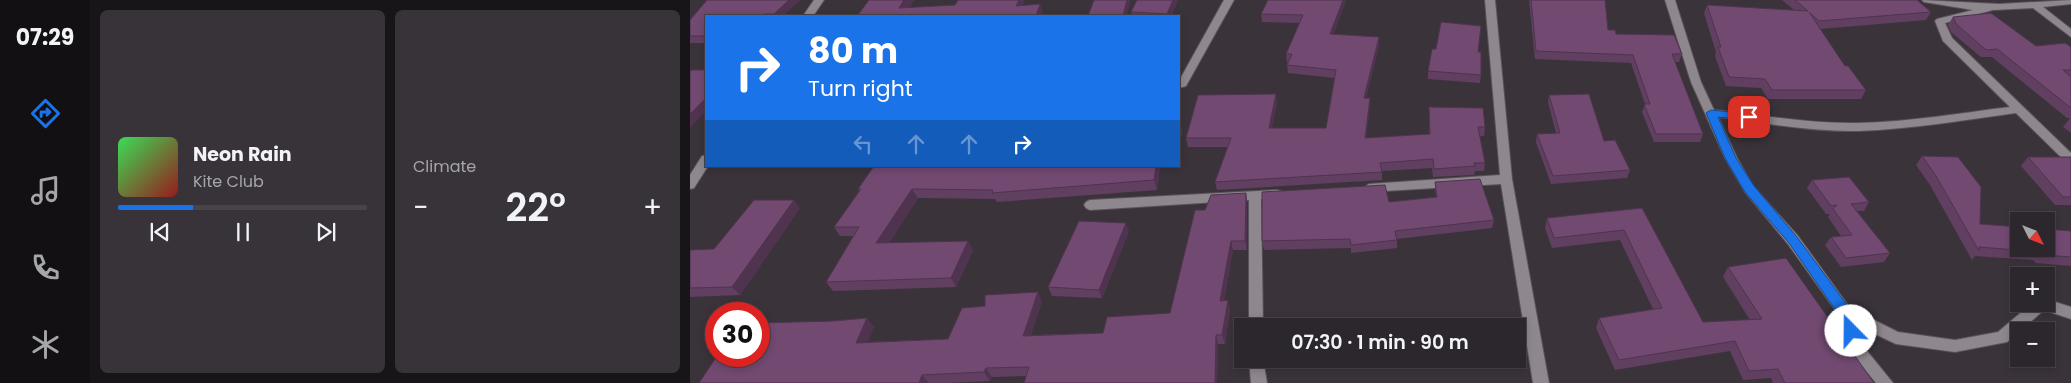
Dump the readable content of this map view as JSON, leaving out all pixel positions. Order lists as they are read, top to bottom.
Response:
{
  "north": "bottom right",
  "page": {
    "tabs": "07:29",
    "tile": "Climate",
    "turn": ["80 m", "Turn right"],
    "song": ["Neon Rain", "Kite Club"],
    "heat": ["−", "22°", "+"],
    "map_buttons": ["+", "−"],
    "limit": "30",
    "trip": "07:30 · 1 min · 90 m"
  }
}
